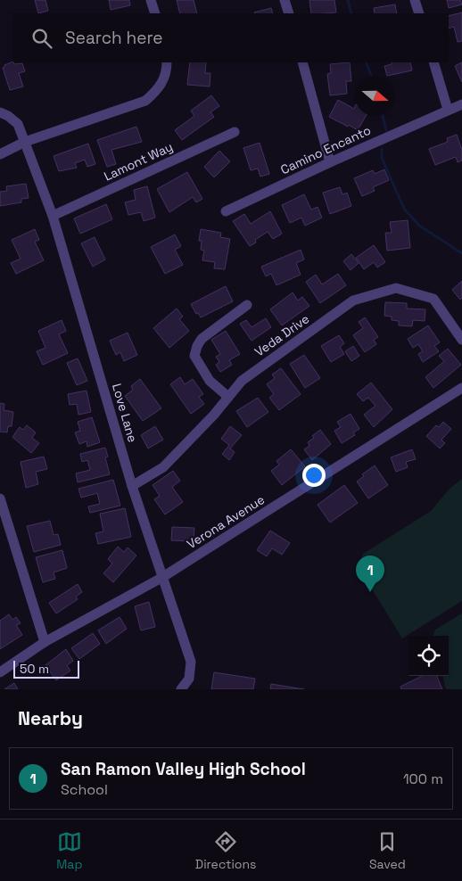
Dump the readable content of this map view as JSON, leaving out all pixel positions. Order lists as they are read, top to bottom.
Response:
{
  "streets": {
    "street": [
      "Camino Encanto",
      "Lamont Way",
      "Veda Drive",
      "Love Lane",
      "Verona Avenue"
    ]
  },
  "crossings": [
    ["Lamont Way", "Love Lane"],
    ["Veda Drive", "Love Lane"],
    ["Love Lane", "Verona Avenue"]
  ],
  "scale_bar": "50 m",
  "north": "right",
  "page": {
    "search": "Search here",
    "pins": "1",
    "scale": "50 m",
    "heading": "Nearby",
    "list": [
      {
        "mark": "1",
        "name": "San Ramon Valley High School",
        "note": "School",
        "value": "100 m"
      }
    ],
    "nav": ["Map", "Directions", "Saved"]
  }
}
